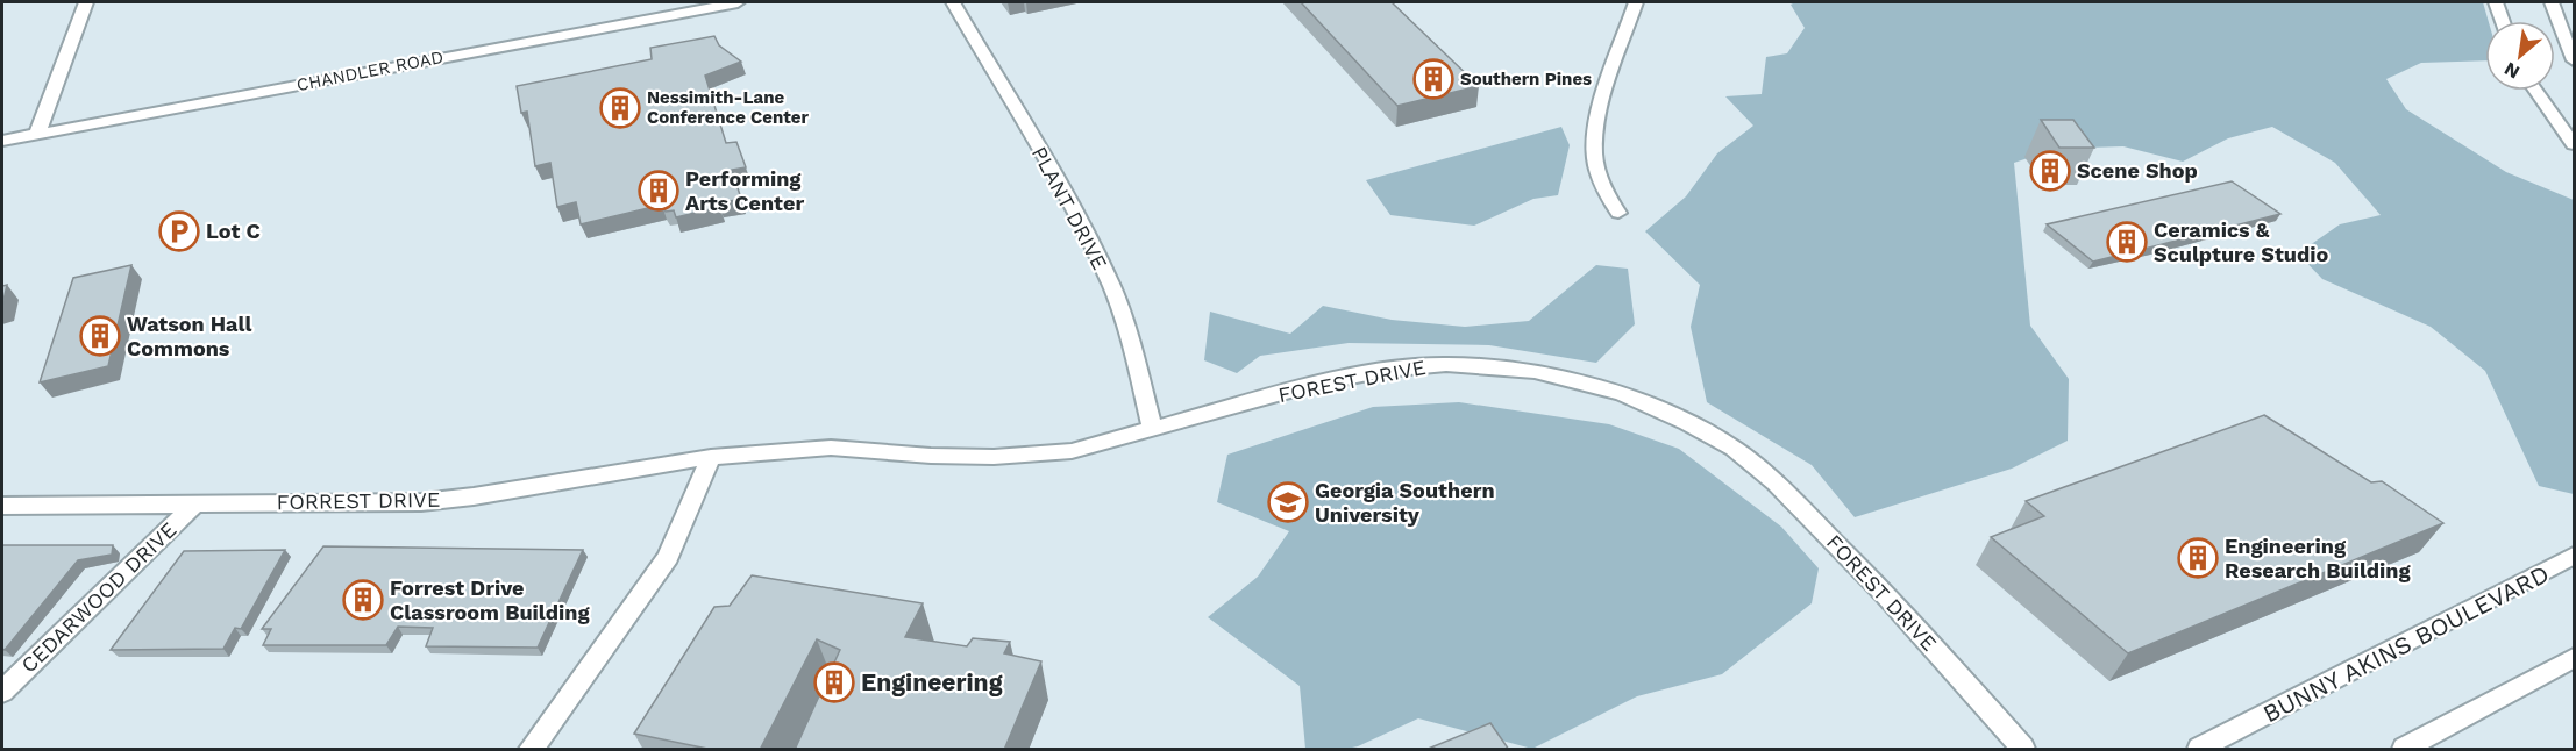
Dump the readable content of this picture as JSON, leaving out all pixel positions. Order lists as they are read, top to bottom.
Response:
{
  "streets": {
    "street": [
      "CHANDLER ROAD",
      "PLANT DRIVE",
      "FOREST DRIVE",
      "FORREST DRIVE",
      "CEDARWOOD DRIVE",
      "BUNNY AKINS BOULEVARD"
    ]
  },
  "crossings": [
    ["PLANT DRIVE", "FOREST DRIVE"],
    ["FOREST DRIVE", "FORREST DRIVE"],
    ["FORREST DRIVE", "CEDARWOOD DRIVE"]
  ],
  "places": {
    "building": [
      "Southern Pines",
      "Nessimith-Lane Conference Center",
      "Scene Shop",
      "Performing Arts Center",
      "Ceramics & Sculpture Studio",
      "Watson Hall Commons",
      "Engineering Research Building",
      "Forrest Drive Classroom Building",
      "Engineering"
    ],
    "parking": ["Lot C"],
    "school or university": ["Georgia Southern University"]
  },
  "north": "bottom left"
}
